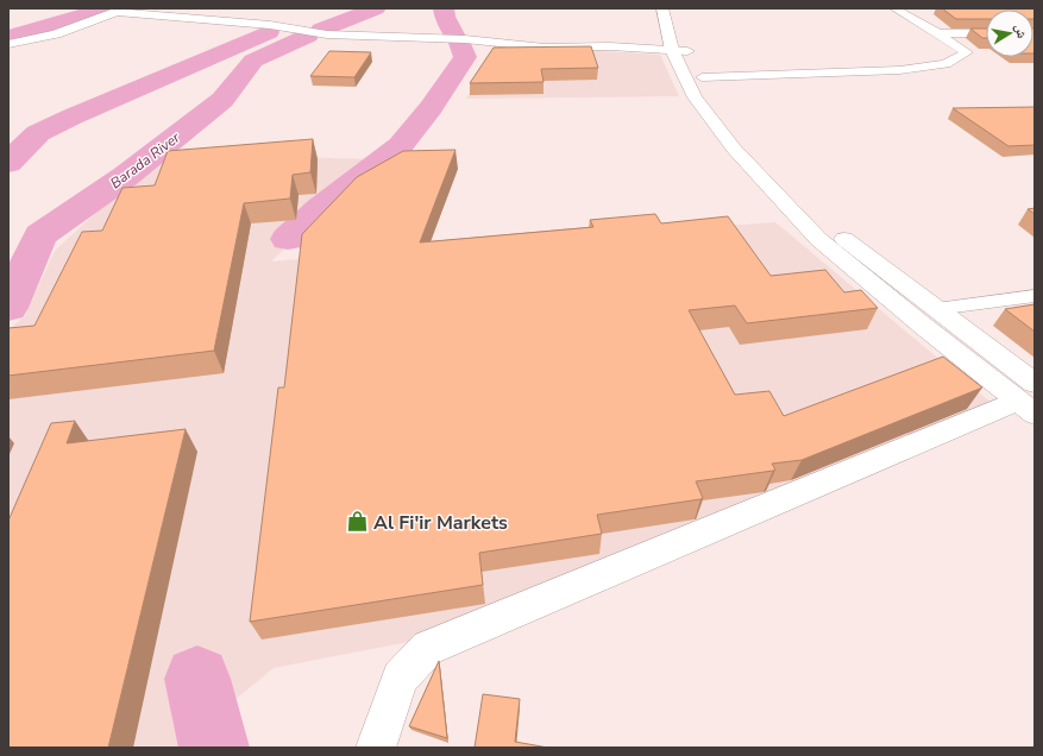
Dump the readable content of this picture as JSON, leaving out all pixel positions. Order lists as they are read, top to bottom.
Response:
{
  "water": ["Barada River"],
  "places": {
    "shop": ["Al Fi'ir Markets"]
  },
  "north": "right"
}
